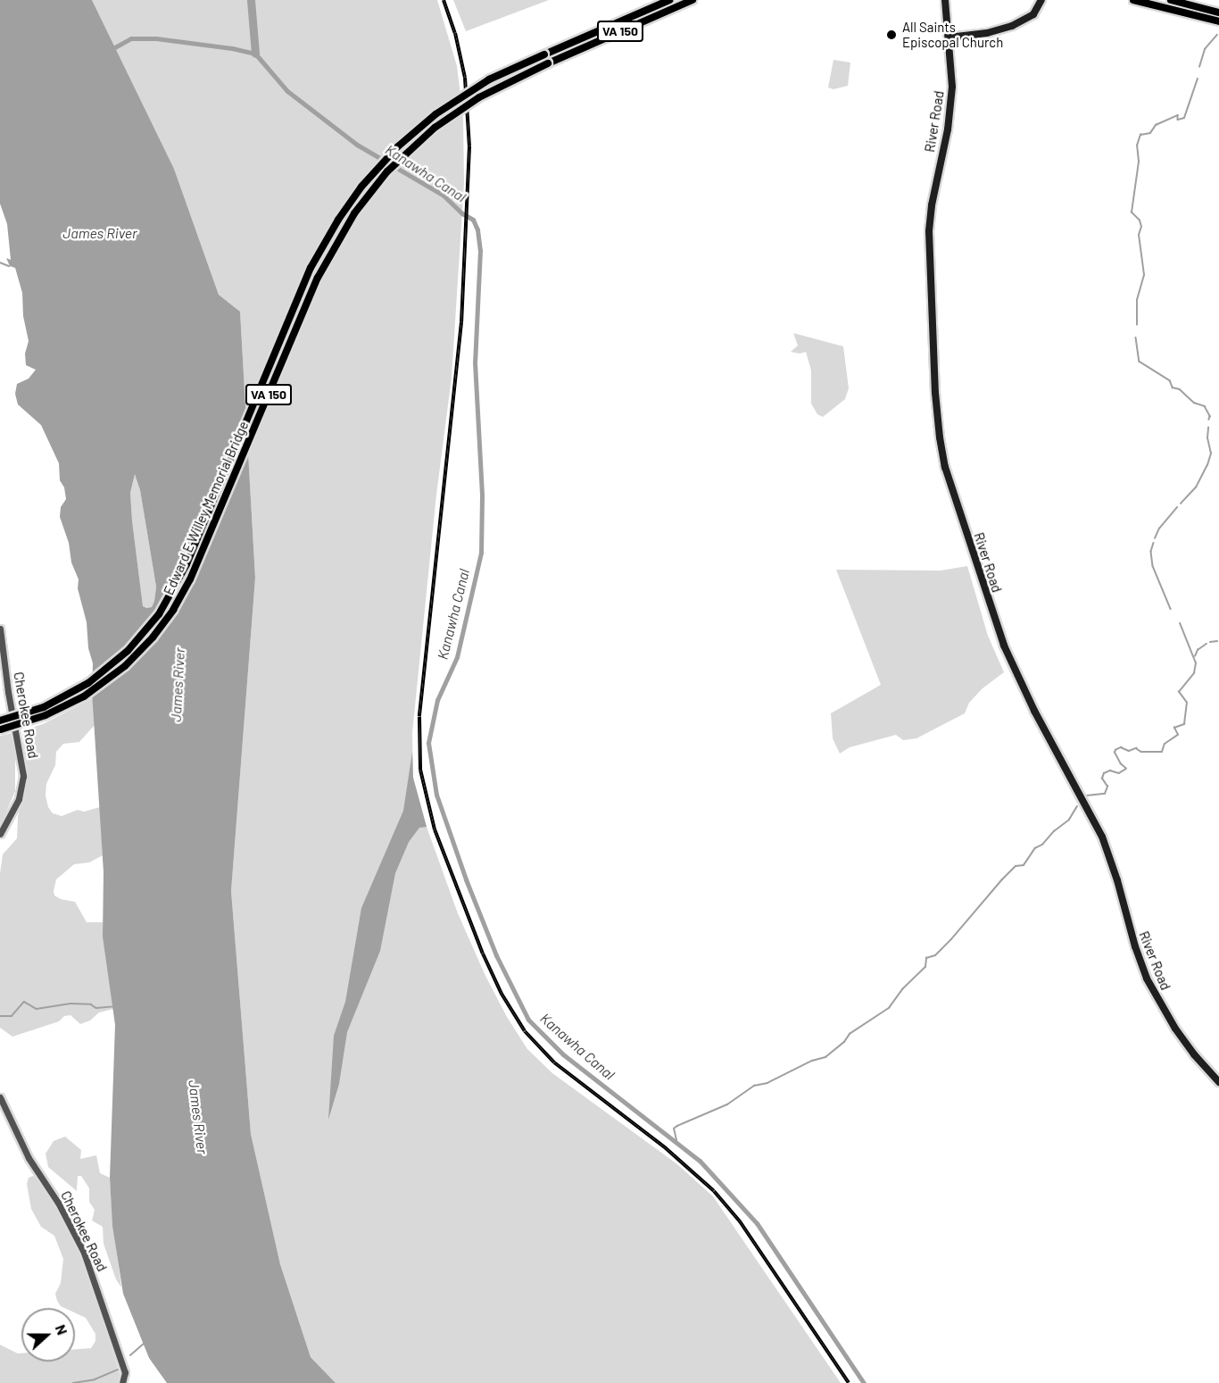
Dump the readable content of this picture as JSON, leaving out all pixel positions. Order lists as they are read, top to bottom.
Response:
{
  "streets": {
    "highway": ["VA 150", "Edward E Willey Memorial Bridge"],
    "main road": ["River Road"],
    "street": ["Cherokee Road"]
  },
  "water": ["Kanawha Canal", "James River"],
  "places": ["All Saints Episcopal Church"],
  "north": "right"
}
